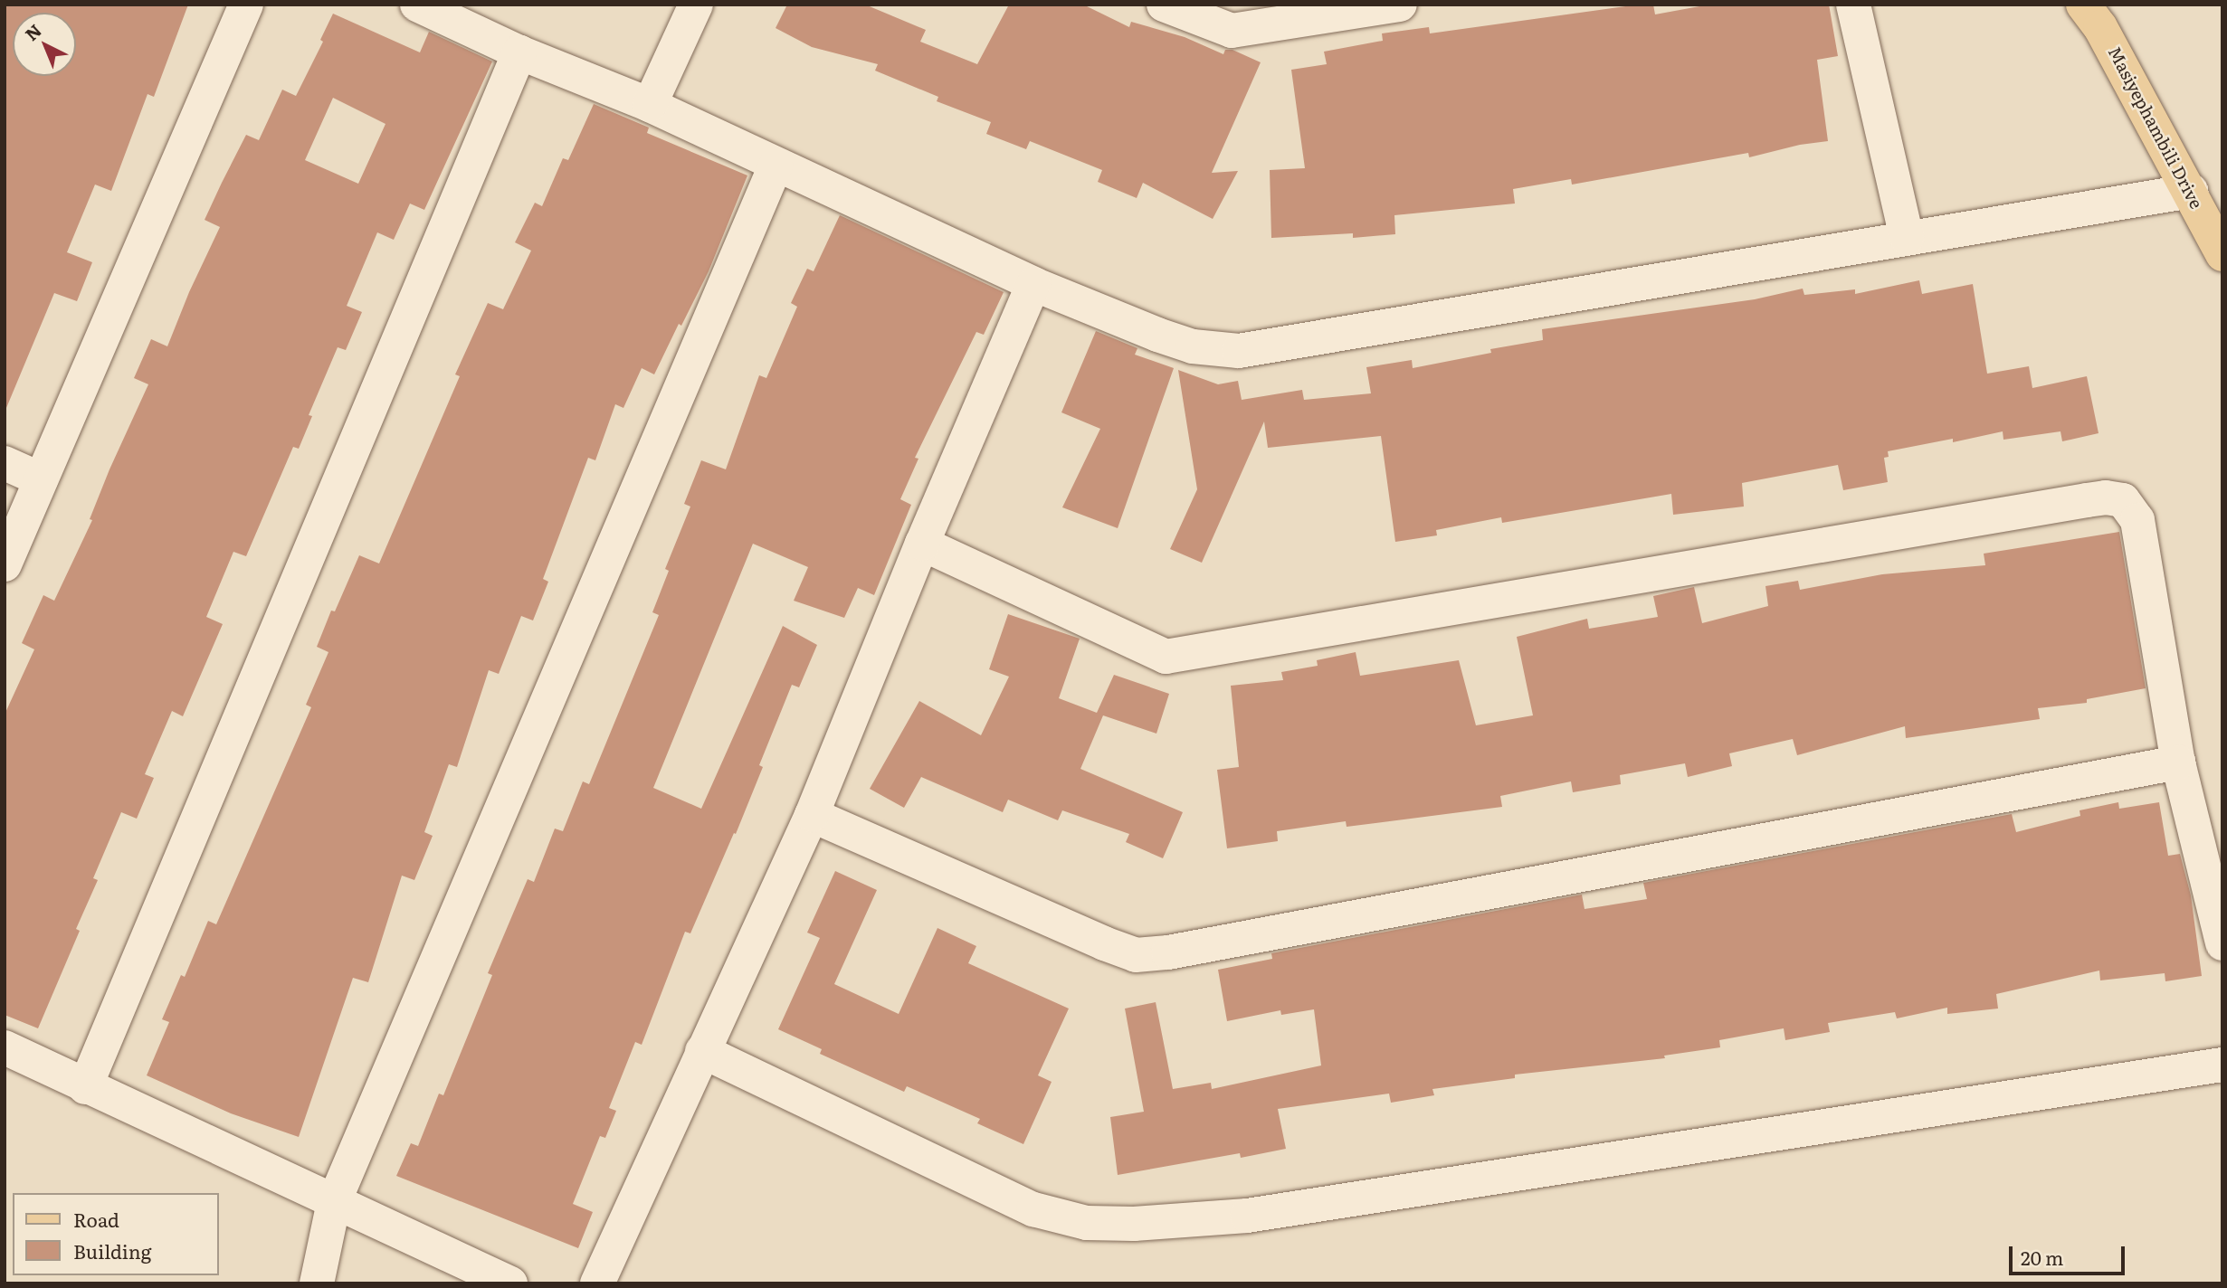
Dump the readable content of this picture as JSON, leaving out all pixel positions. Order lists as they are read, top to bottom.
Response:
{
  "streets": {
    "main road": ["Masiyephambili Drive"]
  },
  "legend": ["Road", "Building"],
  "scale_bar": "20 m",
  "north": "top left"
}
